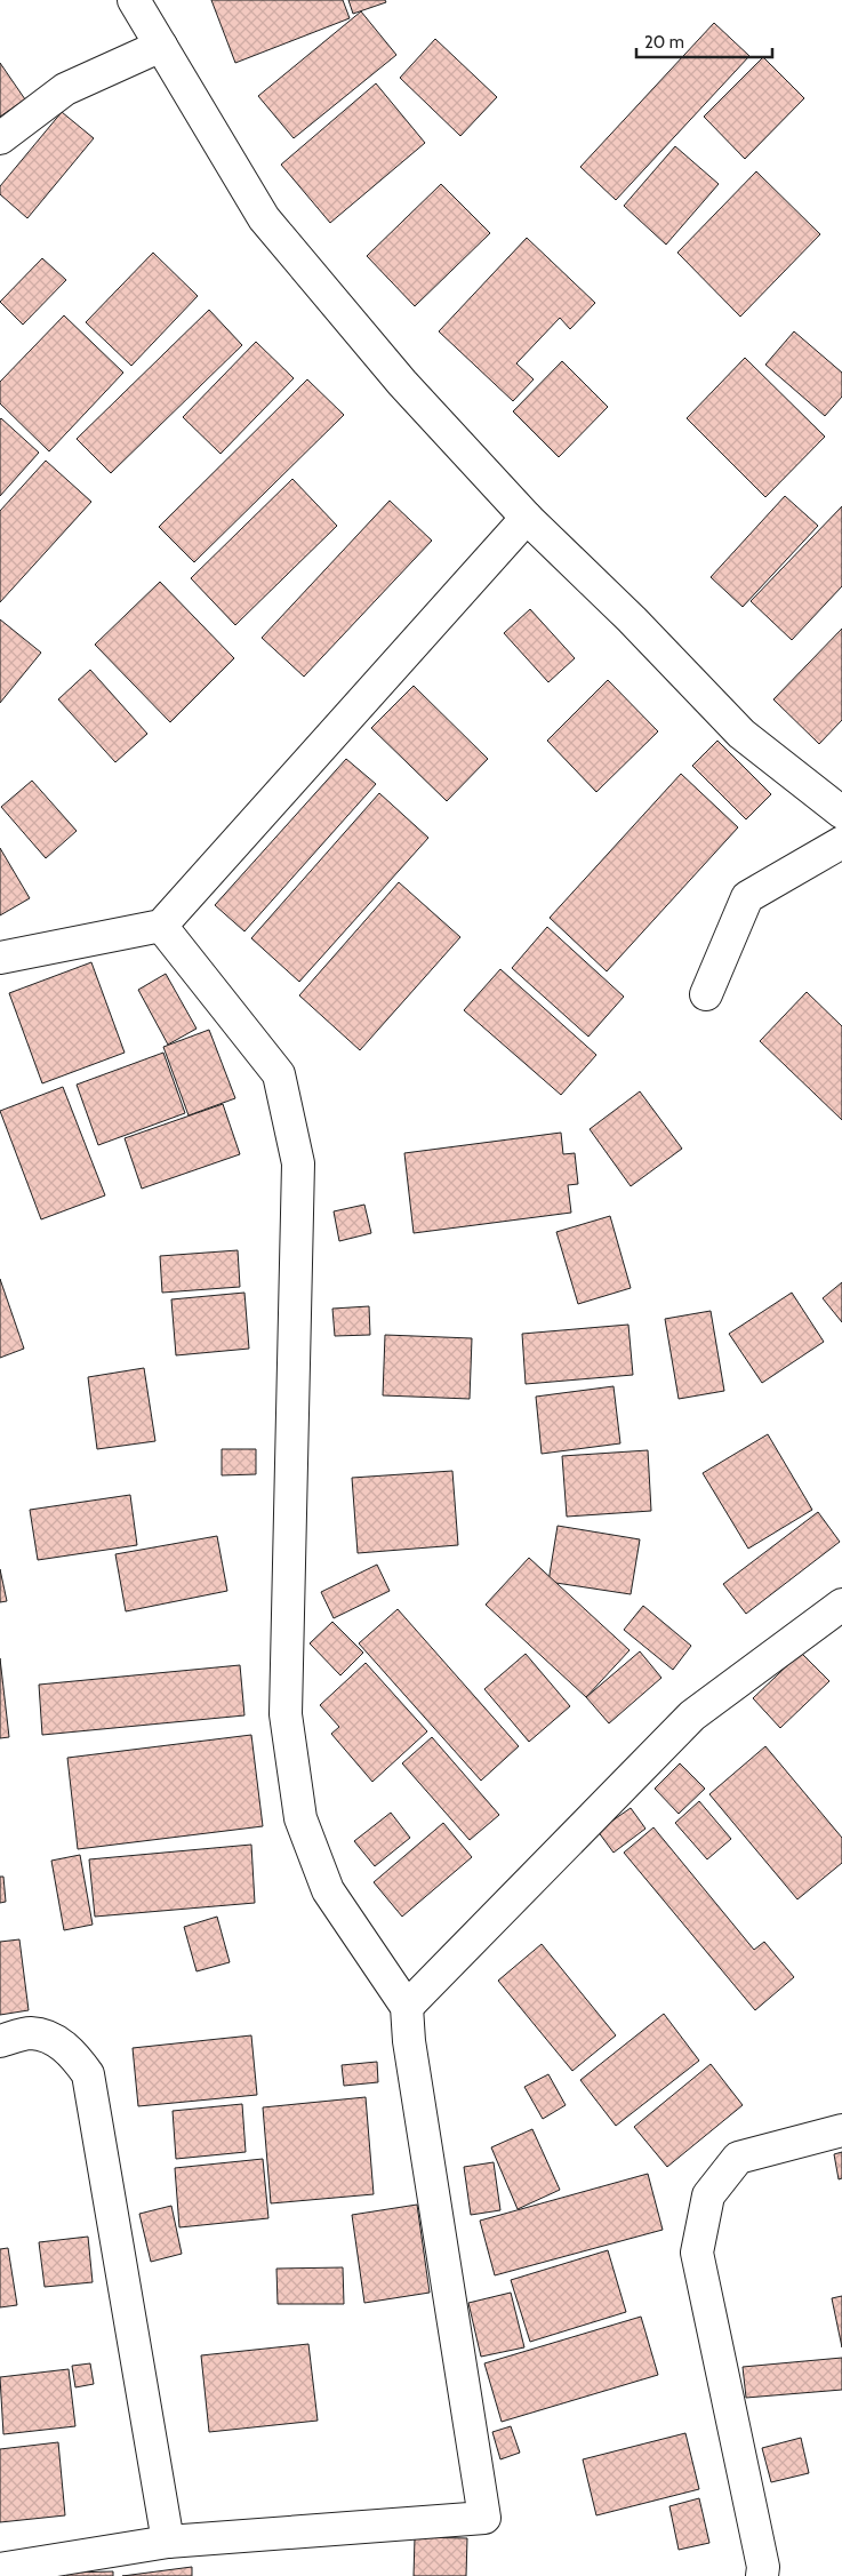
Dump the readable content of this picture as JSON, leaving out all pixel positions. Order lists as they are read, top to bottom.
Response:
{
  "scale_bar": "20 m"
}
